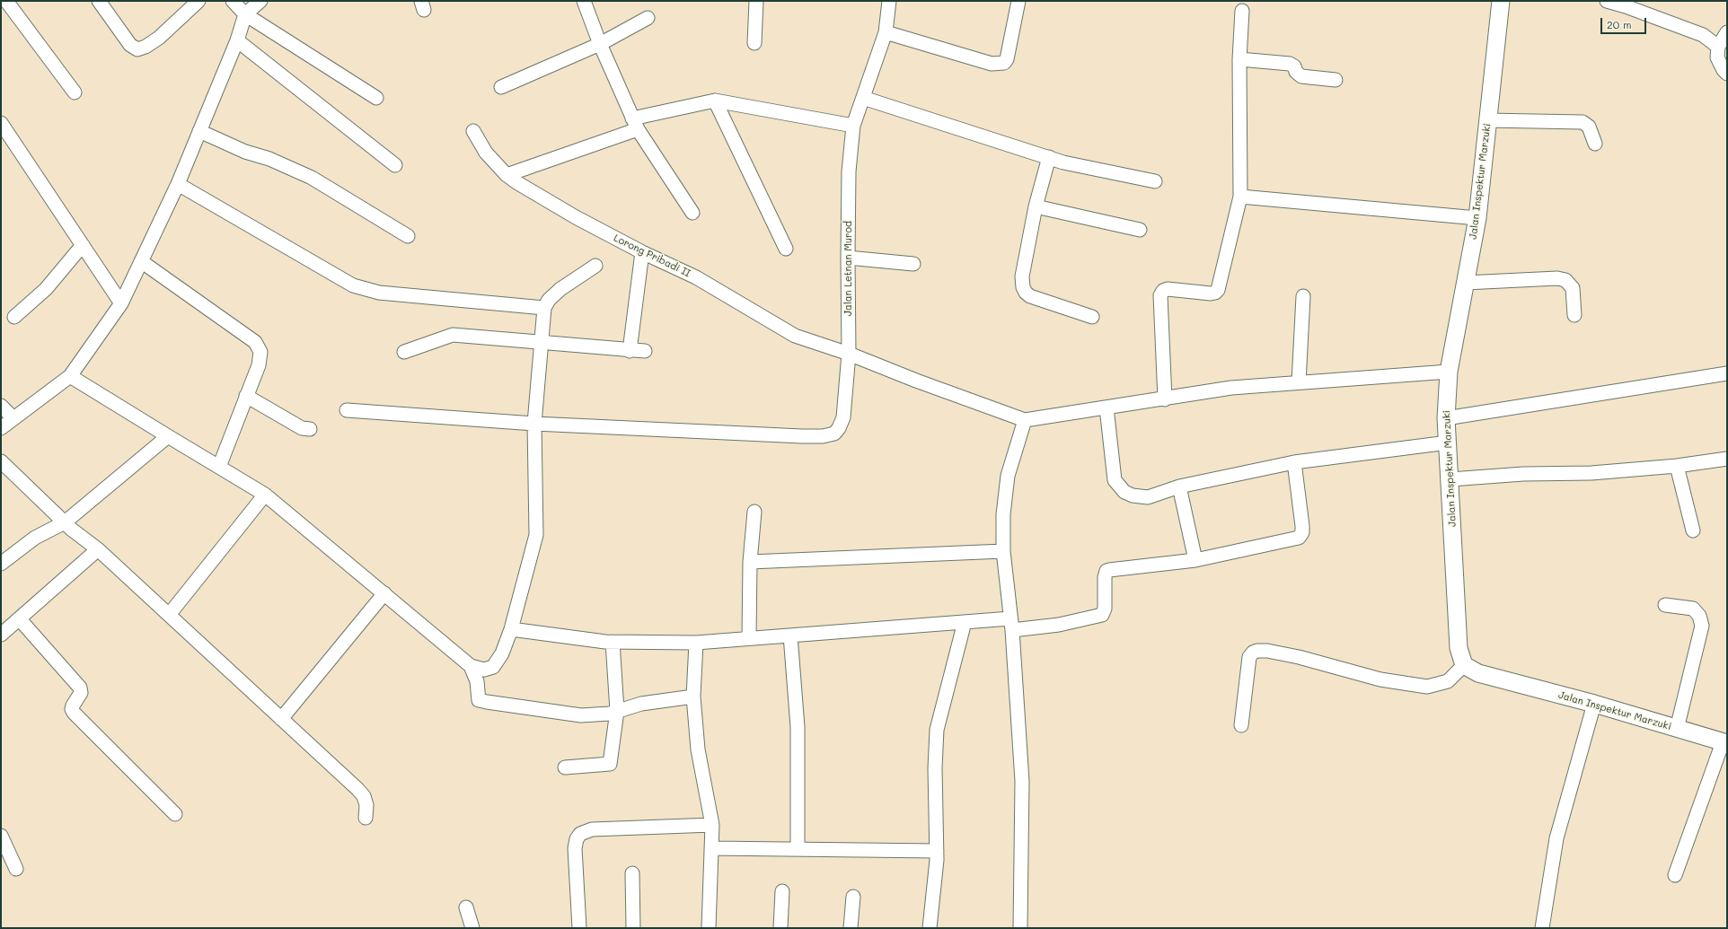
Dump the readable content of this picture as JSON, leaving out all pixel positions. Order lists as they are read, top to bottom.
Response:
{
  "streets": {
    "street": ["Jalan Inspektur Marzuki", "Lorong Pribadi II", "Jalan Letnan Murod"]
  },
  "crossings": [
    ["Lorong Pribadi II", "Jalan Letnan Murod"]
  ],
  "scale_bar": "20 m"
}
